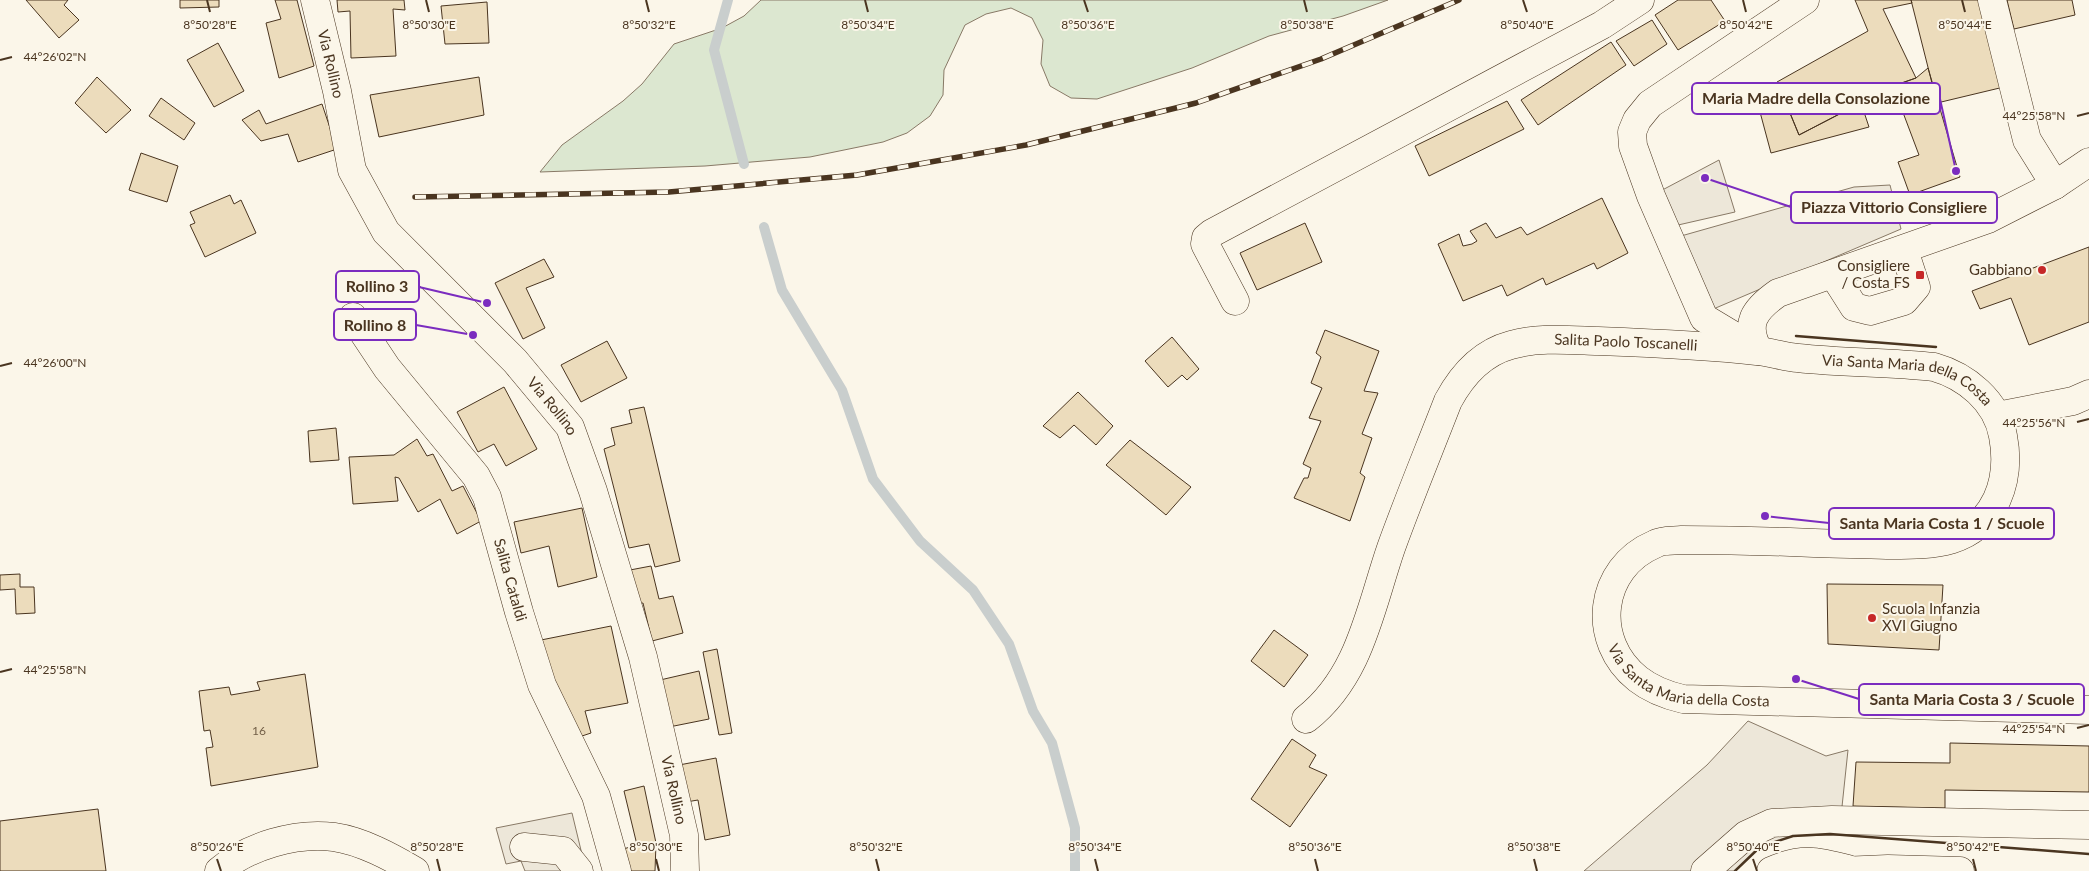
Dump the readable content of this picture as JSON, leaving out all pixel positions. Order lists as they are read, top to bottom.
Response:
{
  "streets": {
    "street": [
      "Via Rollino",
      "Salita Paolo Toscanelli",
      "Via Santa Maria della Costa",
      "Salita Cataldi"
    ]
  },
  "crossings": [
    ["Salita Paolo Toscanelli", "Via Santa Maria della Costa"]
  ],
  "places": {
    "other": [
      "Maria Madre della Consolazione",
      "Piazza Vittorio Consigliere",
      "Gabbiano",
      "Rollino 3",
      "Rollino 8",
      "Santa Maria Costa 1 / Scuole",
      "Scuola Infanzia XVI Giugno",
      "Santa Maria Costa 3 / Scuole"
    ],
    "transit": ["Consigliere / Costa FS"]
  },
  "house_numbers": ["16"],
  "coordinates": [
    "8°50'28\"E",
    "8°50'30\"E",
    "8°50'32\"E",
    "8°50'34\"E",
    "8°50'36\"E",
    "8°50'38\"E",
    "8°50'40\"E",
    "8°50'42\"E",
    "8°50'44\"E",
    "44°26'02\"N",
    "44°25'58\"N",
    "44°26'00\"N",
    "44°25'56\"N",
    "44°25'54\"N",
    "8°50'26\"E"
  ]
}
